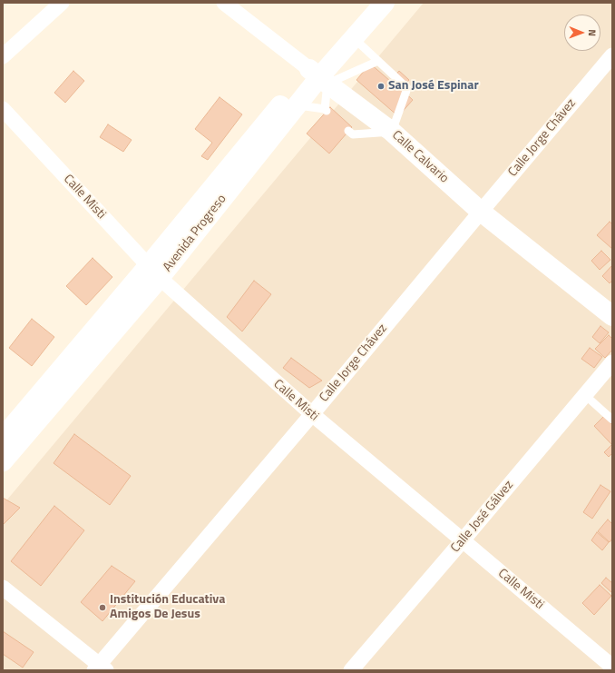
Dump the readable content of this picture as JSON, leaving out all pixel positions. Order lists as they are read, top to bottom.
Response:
{
  "streets": {
    "main road": ["Calle Calvario", "Avenida Progreso"],
    "street": ["Calle Jorge Chávez", "Calle Misti", "Calle José Gálvez"]
  },
  "crossings": [
    ["Calle Jorge Chávez", "Calle Calvario"],
    ["Calle Jorge Chávez", "Calle Misti"],
    ["Calle Calvario", "Avenida Progreso"],
    ["Calle Misti", "Avenida Progreso"],
    ["Calle Misti", "Calle José Gálvez"]
  ],
  "places": ["San José Espinar", "Institución Educativa Amigos De Jesus"],
  "north": "right"
}
